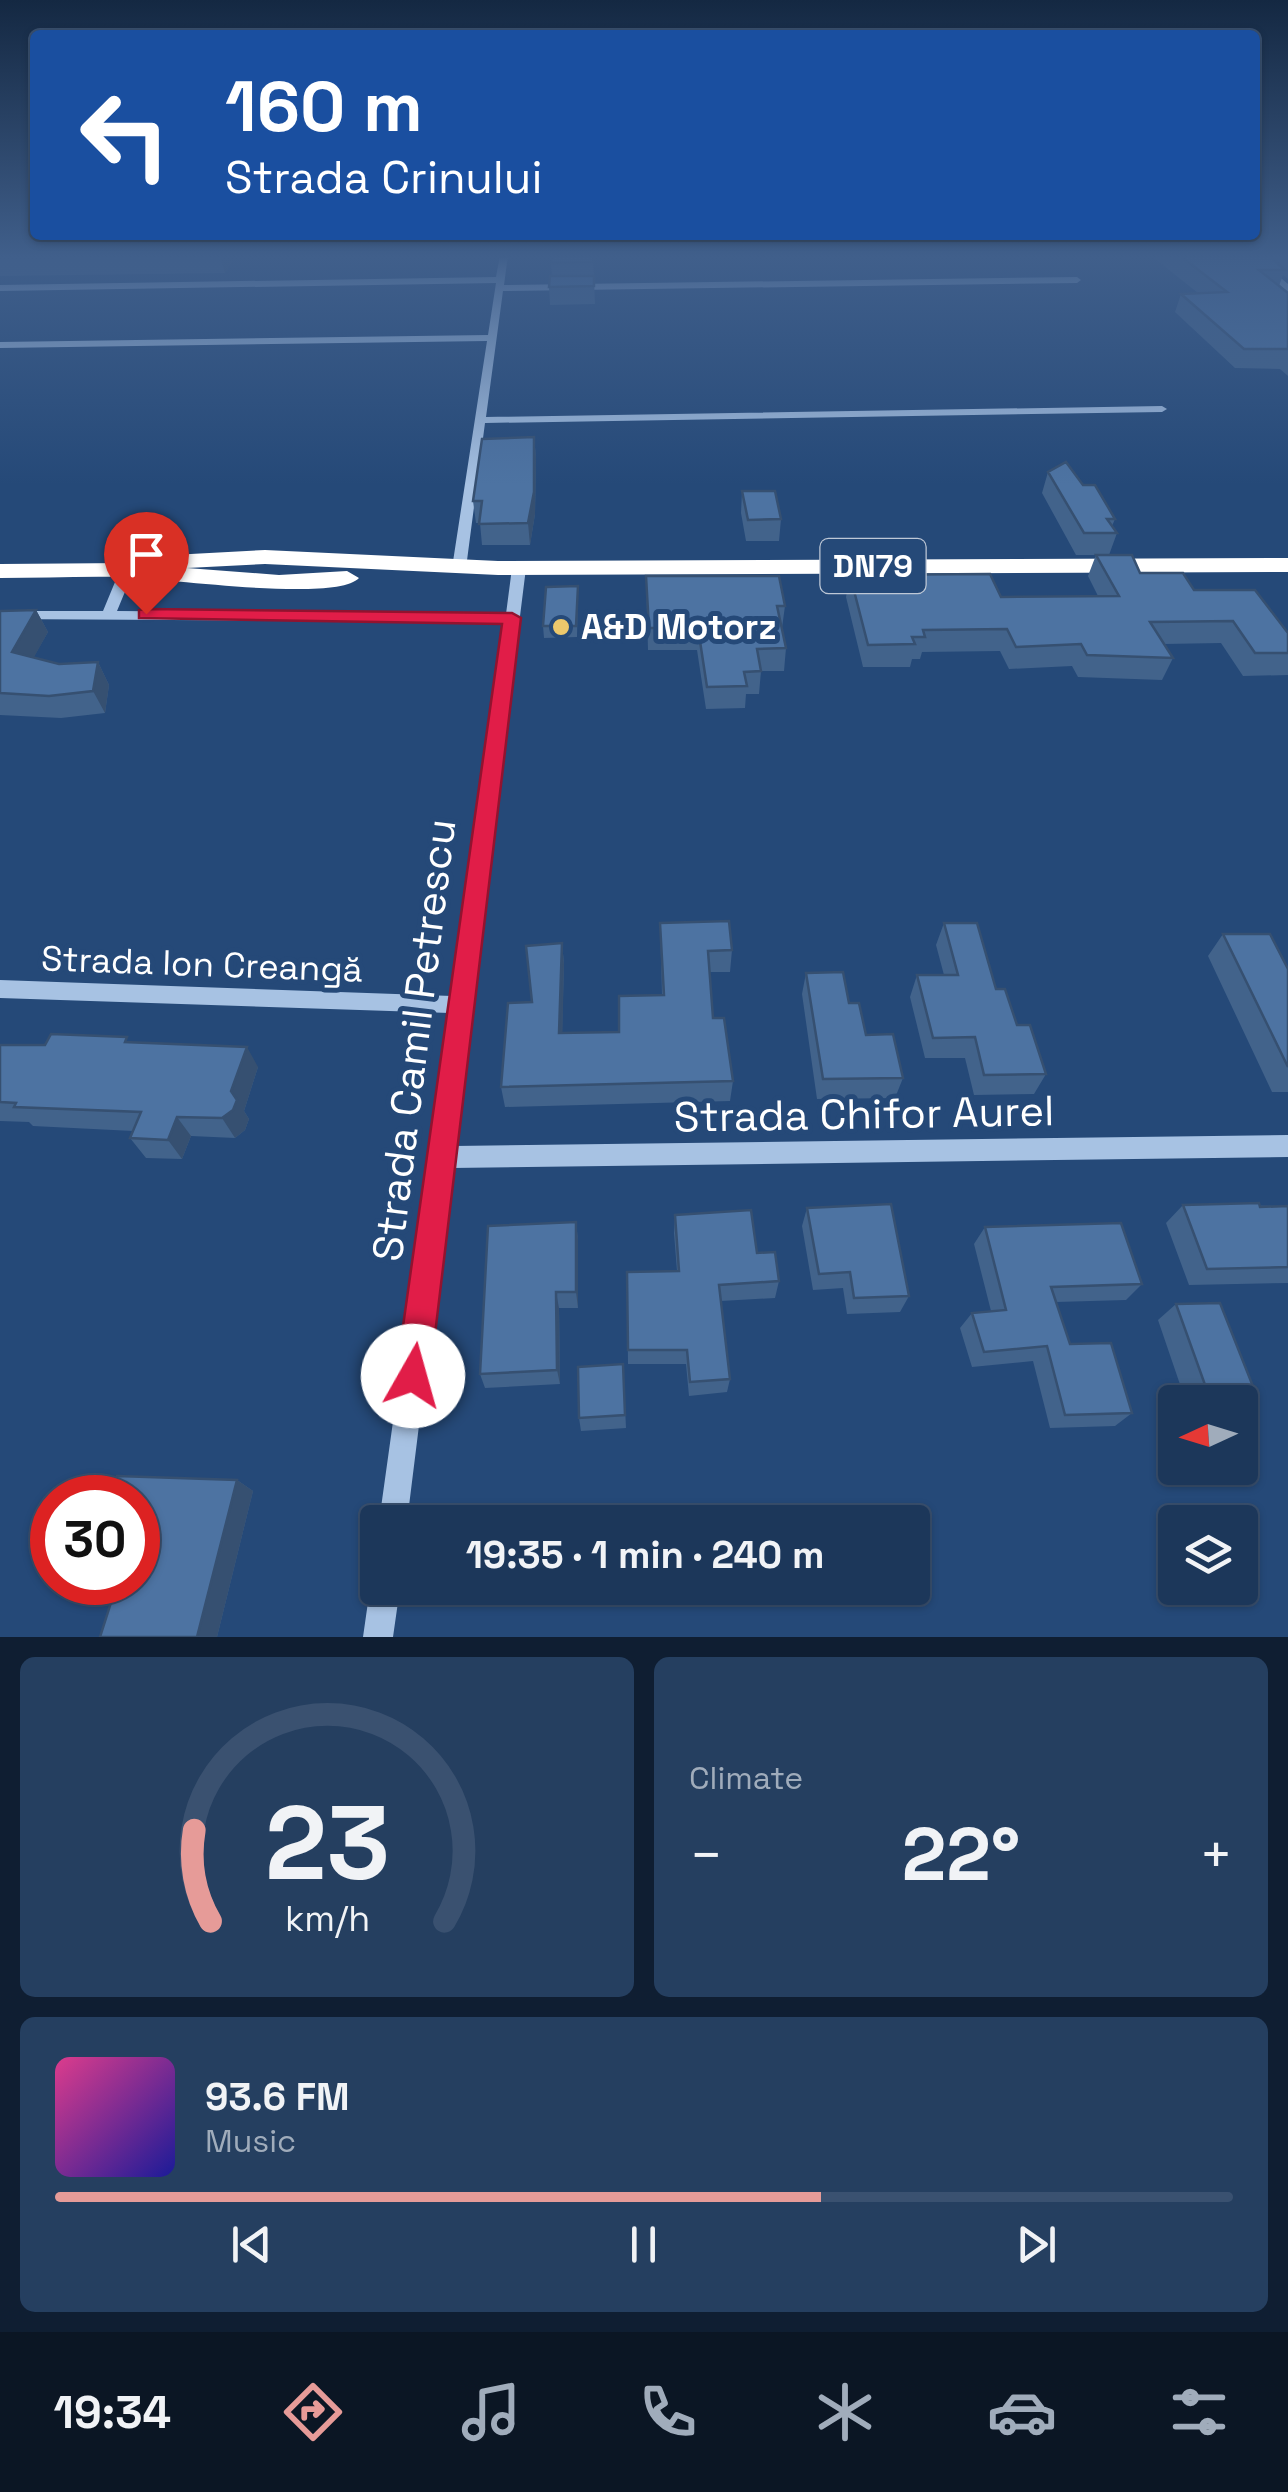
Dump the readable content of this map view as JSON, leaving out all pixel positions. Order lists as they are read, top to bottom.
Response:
{
  "streets": {
    "highway": ["DN79"],
    "street": ["Strada Ion Creangă", "Strada Camil Petrescu", "Strada Chifor Aurel"]
  },
  "crossings": [
    ["DN79", "Strada Camil Petrescu"],
    ["Strada Ion Creangă", "Strada Camil Petrescu"],
    ["Strada Camil Petrescu", "Strada Chifor Aurel"]
  ],
  "places": ["A&D Motorz"],
  "north": "left",
  "page": {
    "turn": ["160 m", "Strada Crinului"],
    "limit": "30",
    "trip": "19:35 · 1 min · 240 m",
    "tile": "Climate",
    "heat": ["−", "22°", "+"],
    "song": ["93.6 FM", "Music"],
    "tabs": "19:34",
    "gauge": ["23", "km/h"]
  }
}
